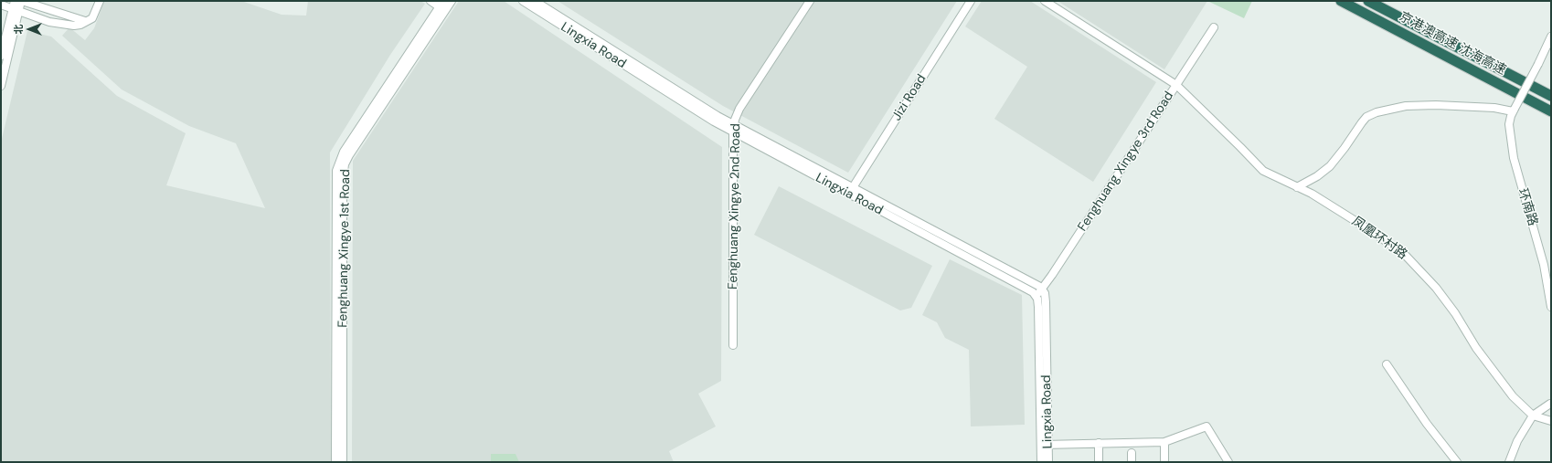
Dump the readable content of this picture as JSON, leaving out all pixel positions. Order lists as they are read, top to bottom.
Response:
{
  "streets": {
    "highway": ["京港澳高速 沈海高速"],
    "street": [
      "Lingxia Road",
      "Jizi Road",
      "Fenghuang Xingye 3rd Road",
      "Fenghuang Xingye 2nd Road",
      "环南路",
      "凤凰环村路",
      "Fenghuang Xingye 1st Road"
    ]
  },
  "crossings": [
    ["Lingxia Road", "Jizi Road"],
    ["Lingxia Road", "Fenghuang Xingye 3rd Road"],
    ["Lingxia Road", "Fenghuang Xingye 2nd Road"],
    ["Fenghuang Xingye 3rd Road", "凤凰环村路"]
  ],
  "north": "left"
}
